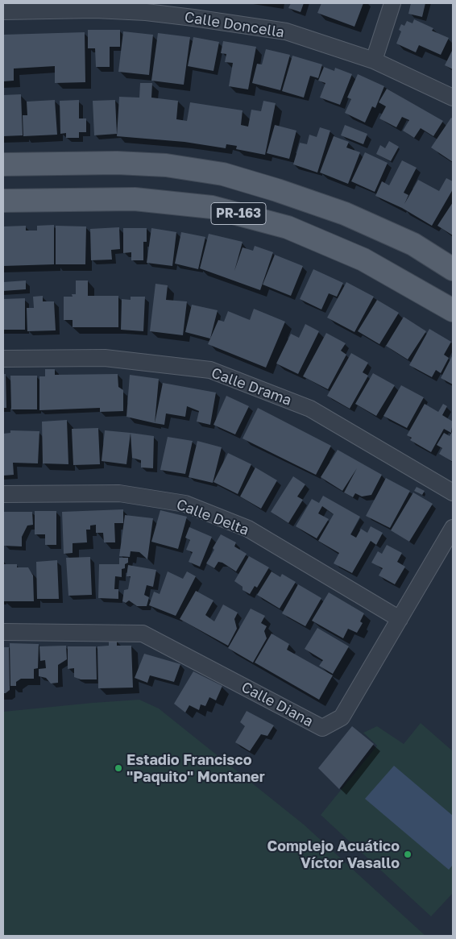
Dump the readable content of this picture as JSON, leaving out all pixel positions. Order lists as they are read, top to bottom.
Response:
{
  "streets": {
    "main road": ["PR-163"],
    "street": [
      "Calle Doncella",
      "Calle Drama",
      "Calle Delta",
      "Calle Diana"
    ]
  },
  "crossings": [
    ["Calle Delta", "Calle Diana"]
  ],
  "places": ["Estadio Francisco \"Paquito\" Montaner", "Complejo Acuático Víctor Vasallo"]
}
